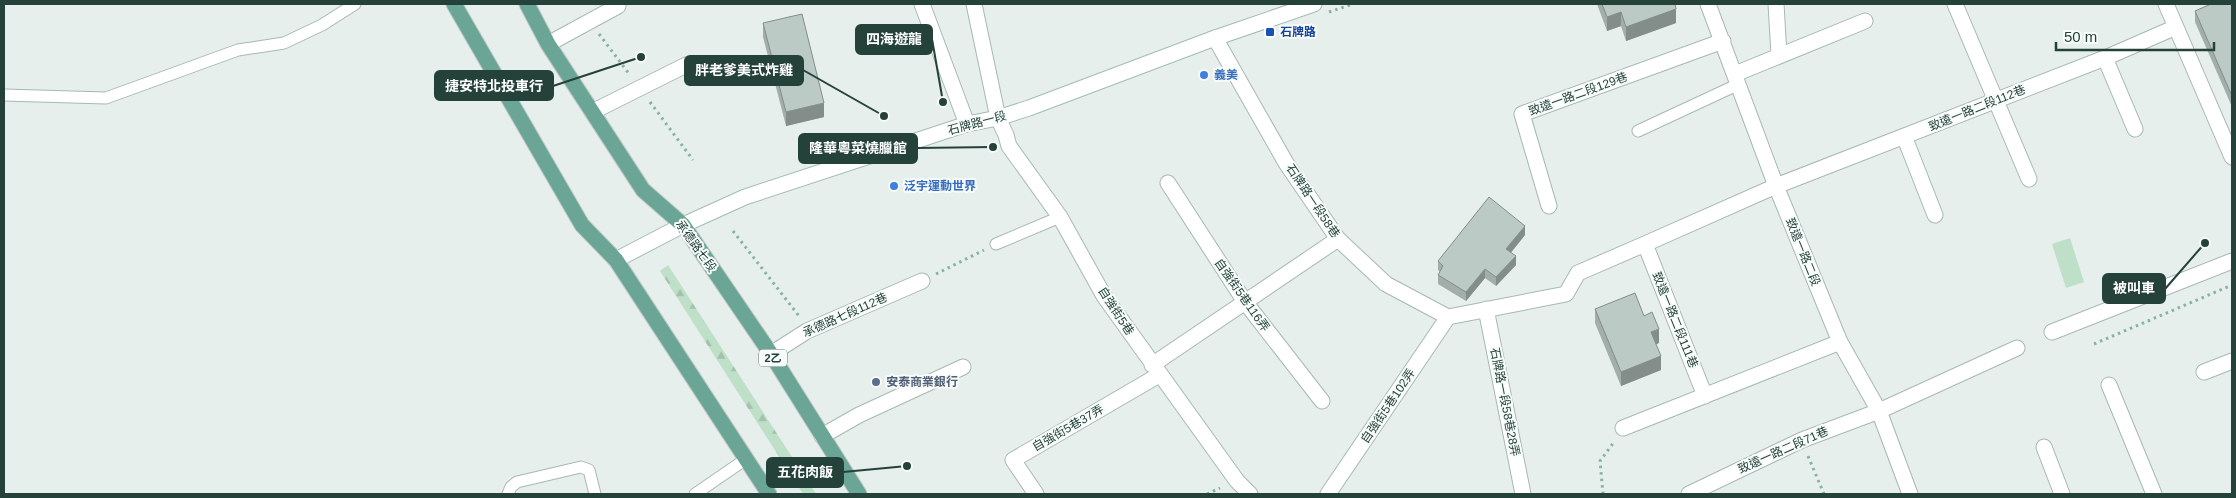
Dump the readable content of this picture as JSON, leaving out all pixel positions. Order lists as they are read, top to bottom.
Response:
{
  "streets": {
    "main road": ["承德路七段", "2乙"],
    "street": [
      "致遠一路二段129巷",
      "致遠一路二段112巷",
      "石牌路一段",
      "石牌路一段58巷",
      "致遠一路二段",
      "自強街5巷116弄",
      "自強街5巷",
      "承德路七段112巷",
      "致遠一路二段111巷",
      "石牌路一段58巷28弄",
      "自強街5巷102弄",
      "自強街5巷37弄",
      "致遠一路二段71巷"
    ]
  },
  "crossings": [
    ["致遠一路二段129巷", "致遠一路二段"],
    ["致遠一路二段112巷", "致遠一路二段"],
    ["石牌路一段", "石牌路一段58巷"],
    ["石牌路一段", "承德路七段"],
    ["石牌路一段", "自強街5巷"],
    ["石牌路一段58巷", "自強街5巷102弄"],
    ["承德路七段", "承德路七段112巷"],
    ["致遠一路二段", "致遠一路二段71巷"],
    ["自強街5巷", "自強街5巷37弄"]
  ],
  "places": {
    "transit": ["石牌路"],
    "other": [
      "捷安特北投車行",
      "義美",
      "四海遊龍",
      "胖老爹美式炸雞",
      "隆華粵菜燒臘館",
      "泛宇運動世界",
      "被叫車",
      "安泰商業銀行",
      "五花肉飯"
    ]
  },
  "scale_bar": "50 m"
}
